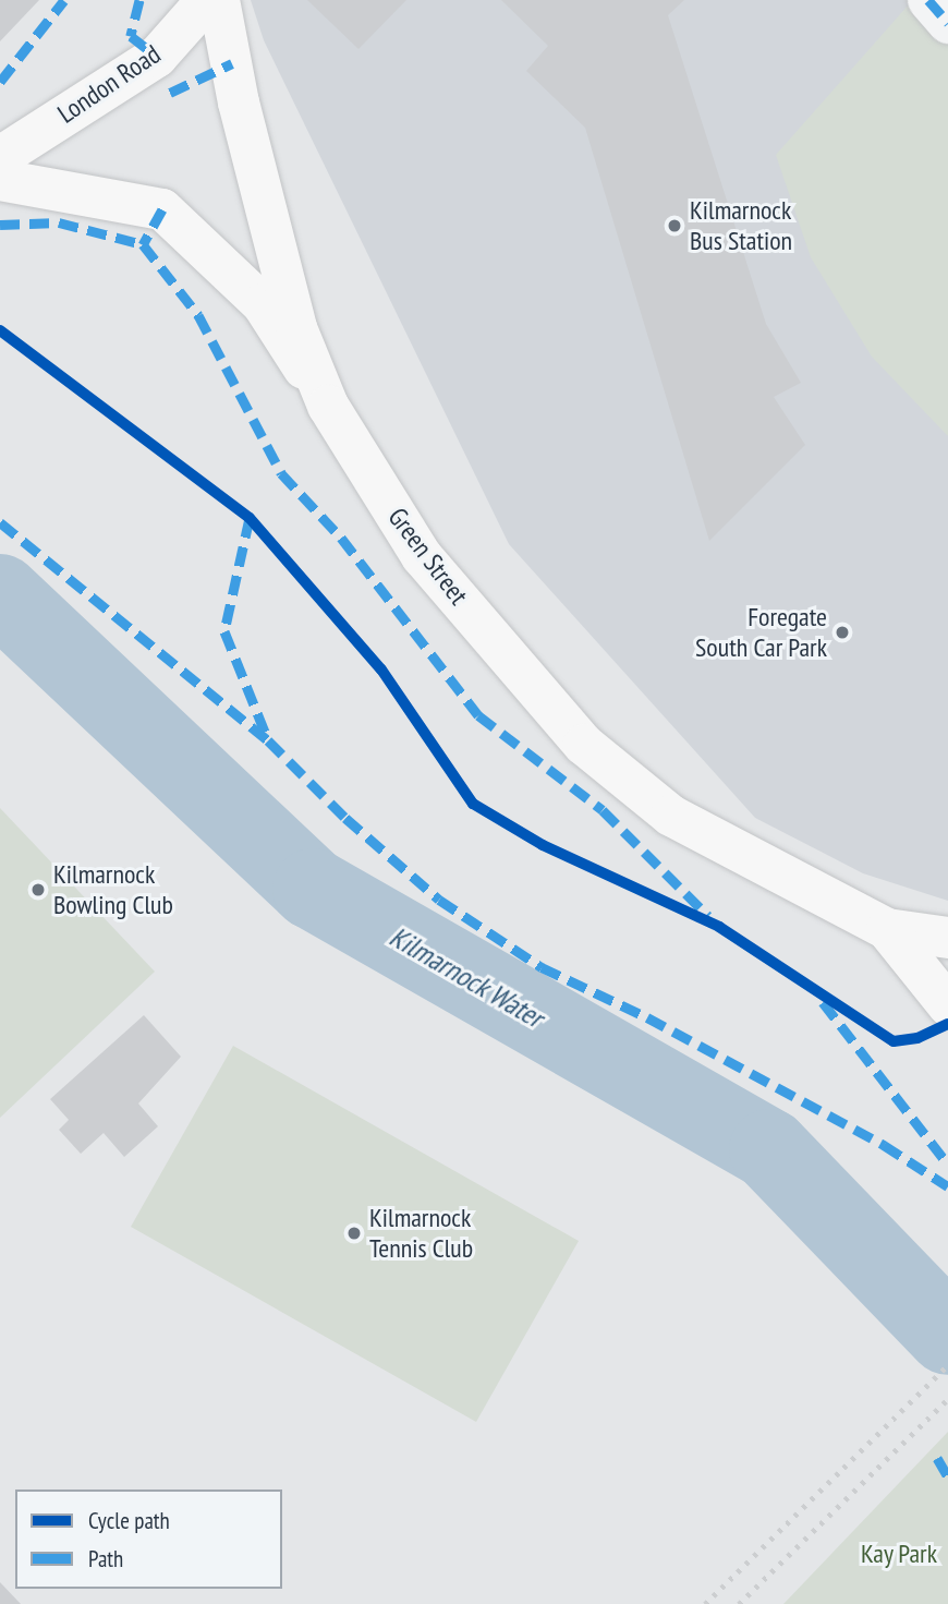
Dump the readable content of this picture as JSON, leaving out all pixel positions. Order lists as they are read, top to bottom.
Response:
{
  "streets": {
    "main road": ["London Road", "Green Street"]
  },
  "water": ["Kilmarnock Water"],
  "parks": ["Kay Park"],
  "places": [
    "Kilmarnock Bus Station",
    "Foregate South Car Park",
    "Kilmarnock Bowling Club",
    "Kilmarnock Tennis Club"
  ],
  "legend": ["Cycle path", "Path"]
}
